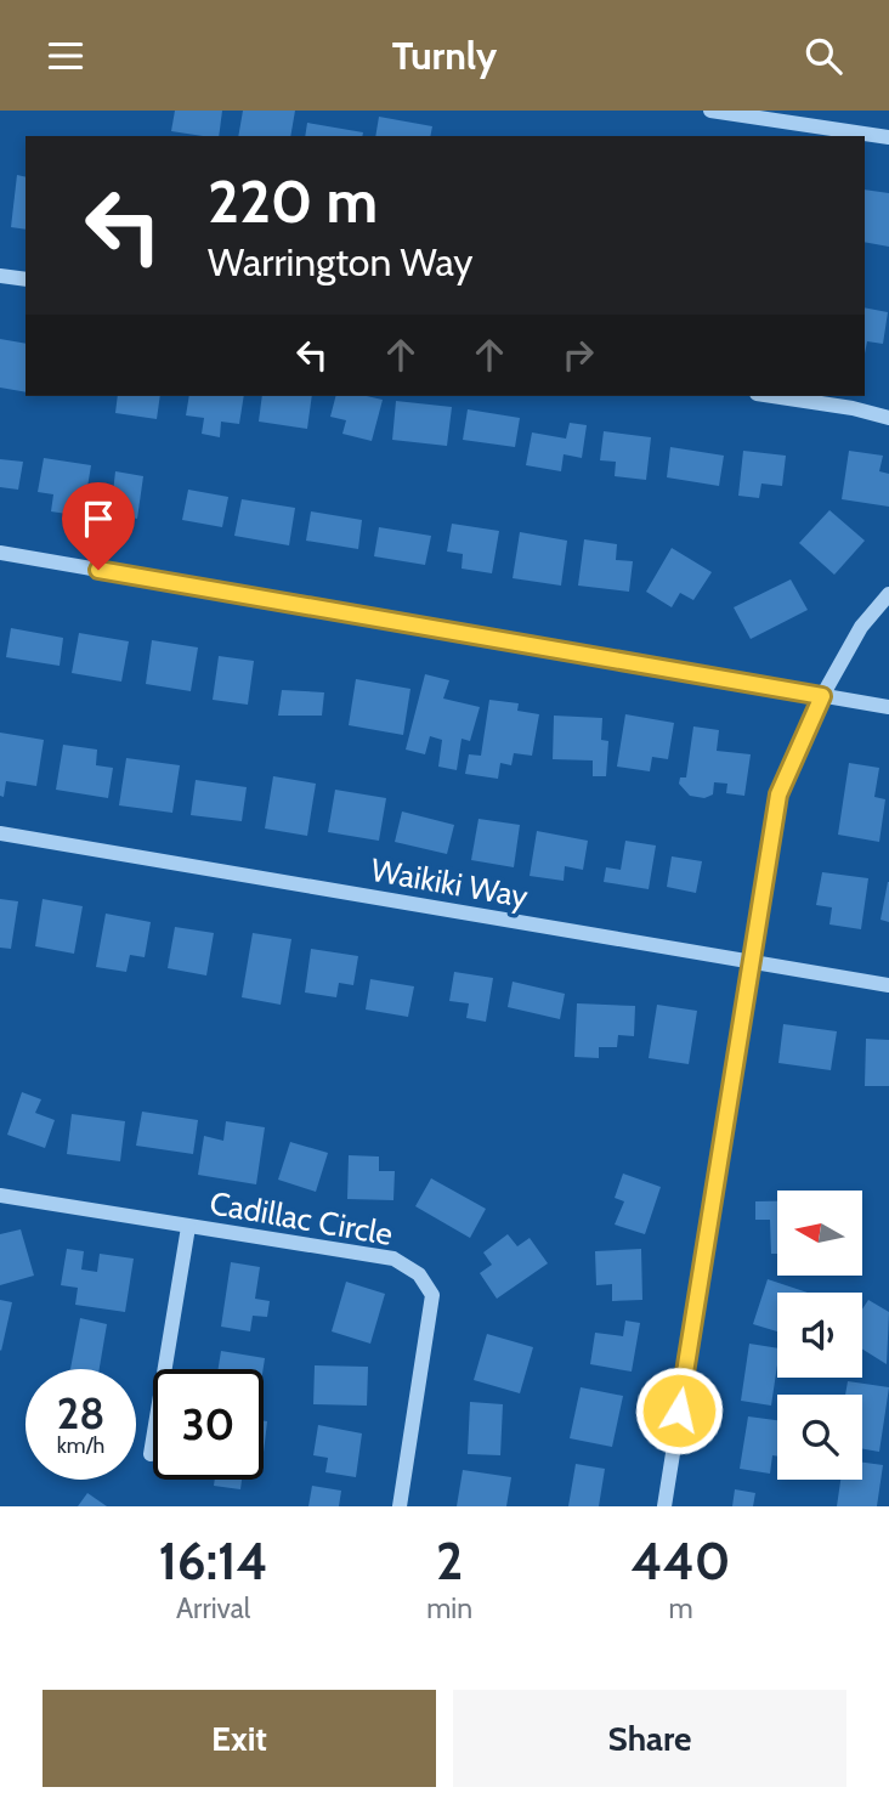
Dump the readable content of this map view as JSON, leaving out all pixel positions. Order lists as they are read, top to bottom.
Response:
{
  "streets": {
    "street": ["Waikiki Way", "Cadillac Circle"]
  },
  "north": "left",
  "page": {
    "header": "Turnly",
    "turn": ["220 m", "Warrington Way"],
    "speed": "28 km/h",
    "limit": "30",
    "eta": [
      "16:14",
      "Arrival",
      "2",
      "min",
      "440",
      "m"
    ],
    "buttons": ["Exit", "Share"]
  }
}
